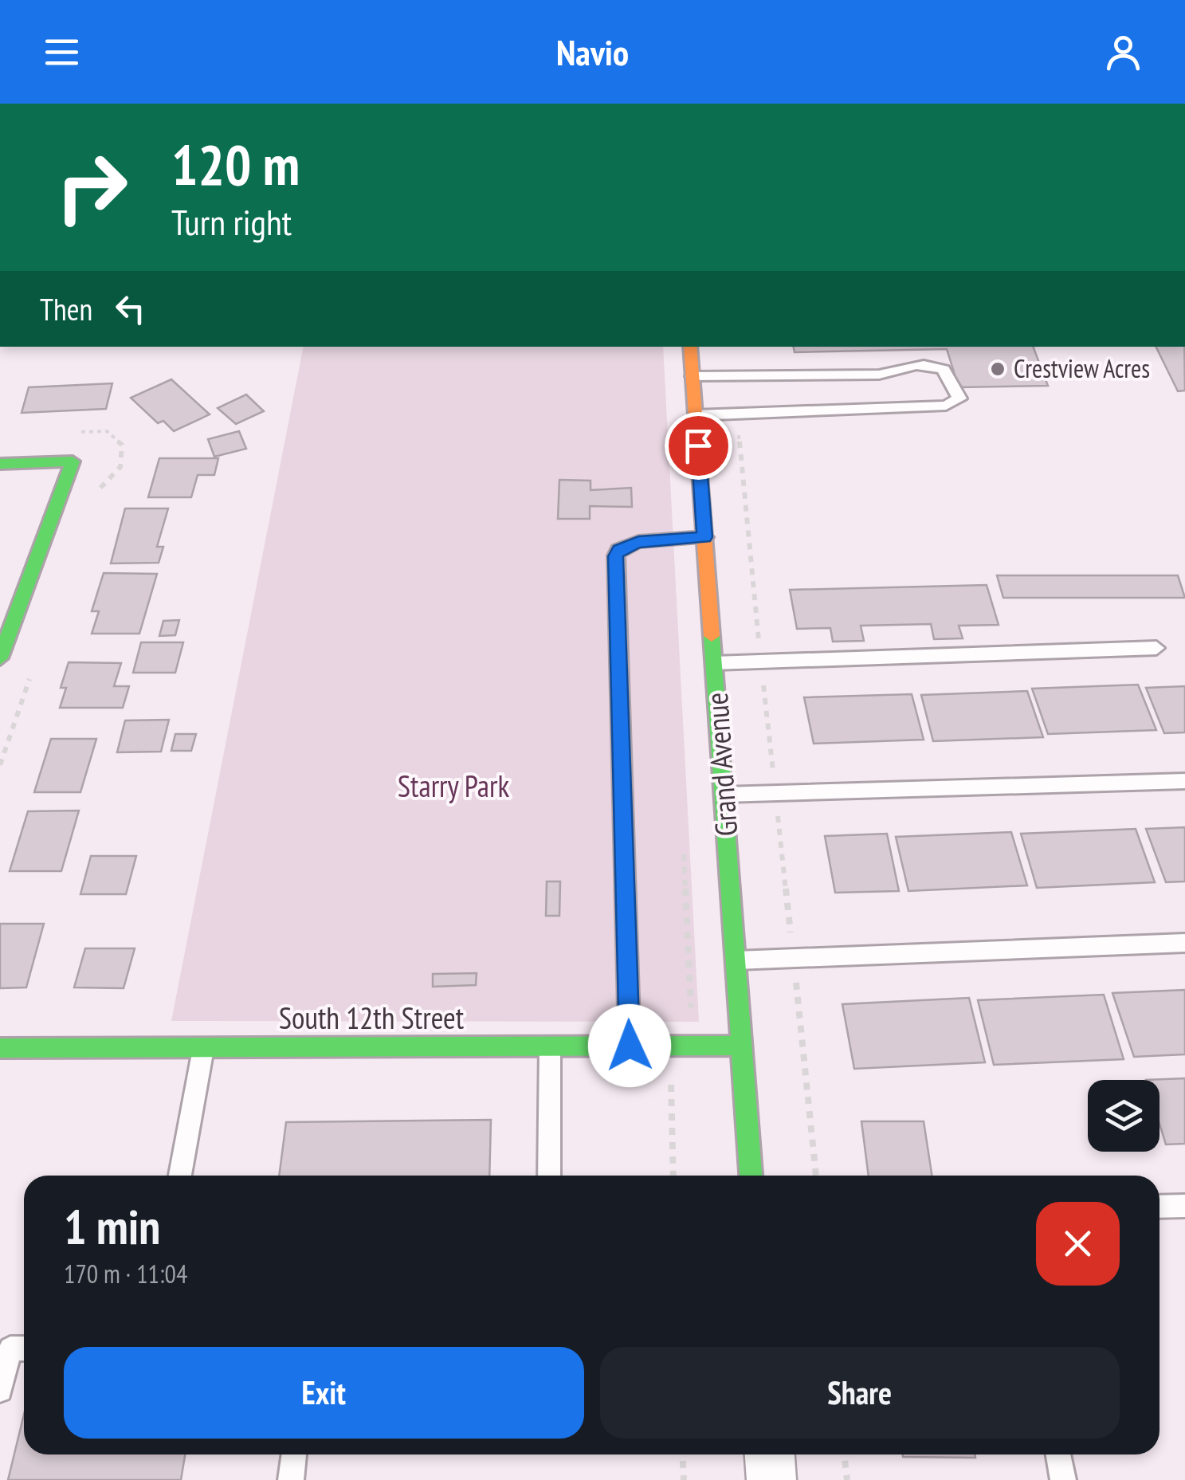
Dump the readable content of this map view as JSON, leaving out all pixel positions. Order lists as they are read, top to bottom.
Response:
{
  "streets": {
    "street": ["Grand Avenue", "South 12th Street"]
  },
  "crossings": [
    ["Grand Avenue", "South 12th Street"]
  ],
  "parks": ["Starry Park"],
  "places": ["Crestview Acres"],
  "page": {
    "header": "Navio",
    "turn": ["120 m", "Turn right"],
    "then": "Then",
    "heading": ["1 min", "170 m · 11:04"],
    "buttons": ["Exit", "Share"]
  }
}
